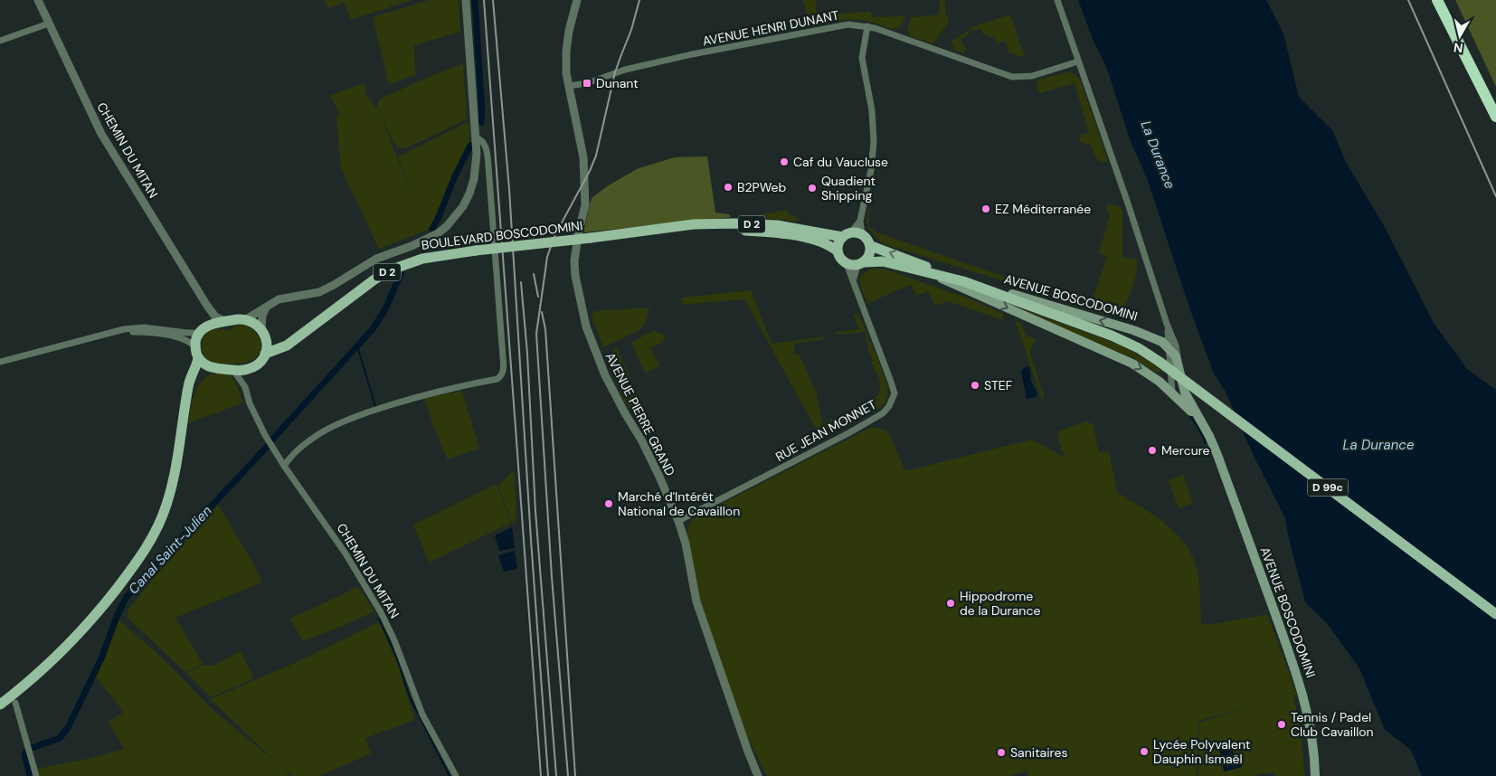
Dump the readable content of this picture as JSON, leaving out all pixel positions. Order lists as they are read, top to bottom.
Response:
{
  "streets": {
    "main road": [
      "D 2",
      "BOULEVARD BOSCODOMINI",
      "AVENUE BOSCODOMINI",
      "D 99c"
    ],
    "street": [
      "AVENUE HENRI DUNANT",
      "CHEMIN DU MITAN",
      "AVENUE PIERRE GRAND",
      "RUE JEAN MONNET"
    ]
  },
  "crossings": [
    ["AVENUE HENRI DUNANT", "AVENUE PIERRE GRAND"],
    ["CHEMIN DU MITAN", "BOULEVARD BOSCODOMINI"],
    ["BOULEVARD BOSCODOMINI", "AVENUE BOSCODOMINI"],
    ["BOULEVARD BOSCODOMINI", "RUE JEAN MONNET"],
    ["AVENUE BOSCODOMINI", "RUE JEAN MONNET"],
    ["AVENUE BOSCODOMINI", "D 99c"],
    ["AVENUE PIERRE GRAND", "RUE JEAN MONNET"]
  ],
  "water": ["La Durance", "Canal Saint-Julien"],
  "places": {
    "transit": ["Dunant"],
    "other": [
      "Caf du Vaucluse",
      "B2PWeb",
      "Quadient Shipping",
      "EZ Méditerranée",
      "STEF",
      "Mercure",
      "Marché d'Intérêt National de Cavaillon",
      "Hippodrome de la Durance",
      "Tennis / Padel Club Cavaillon",
      "Lycée Polyvalent Dauphin Ismaël",
      "Sanitaires"
    ]
  },
  "north": "bottom"
}
